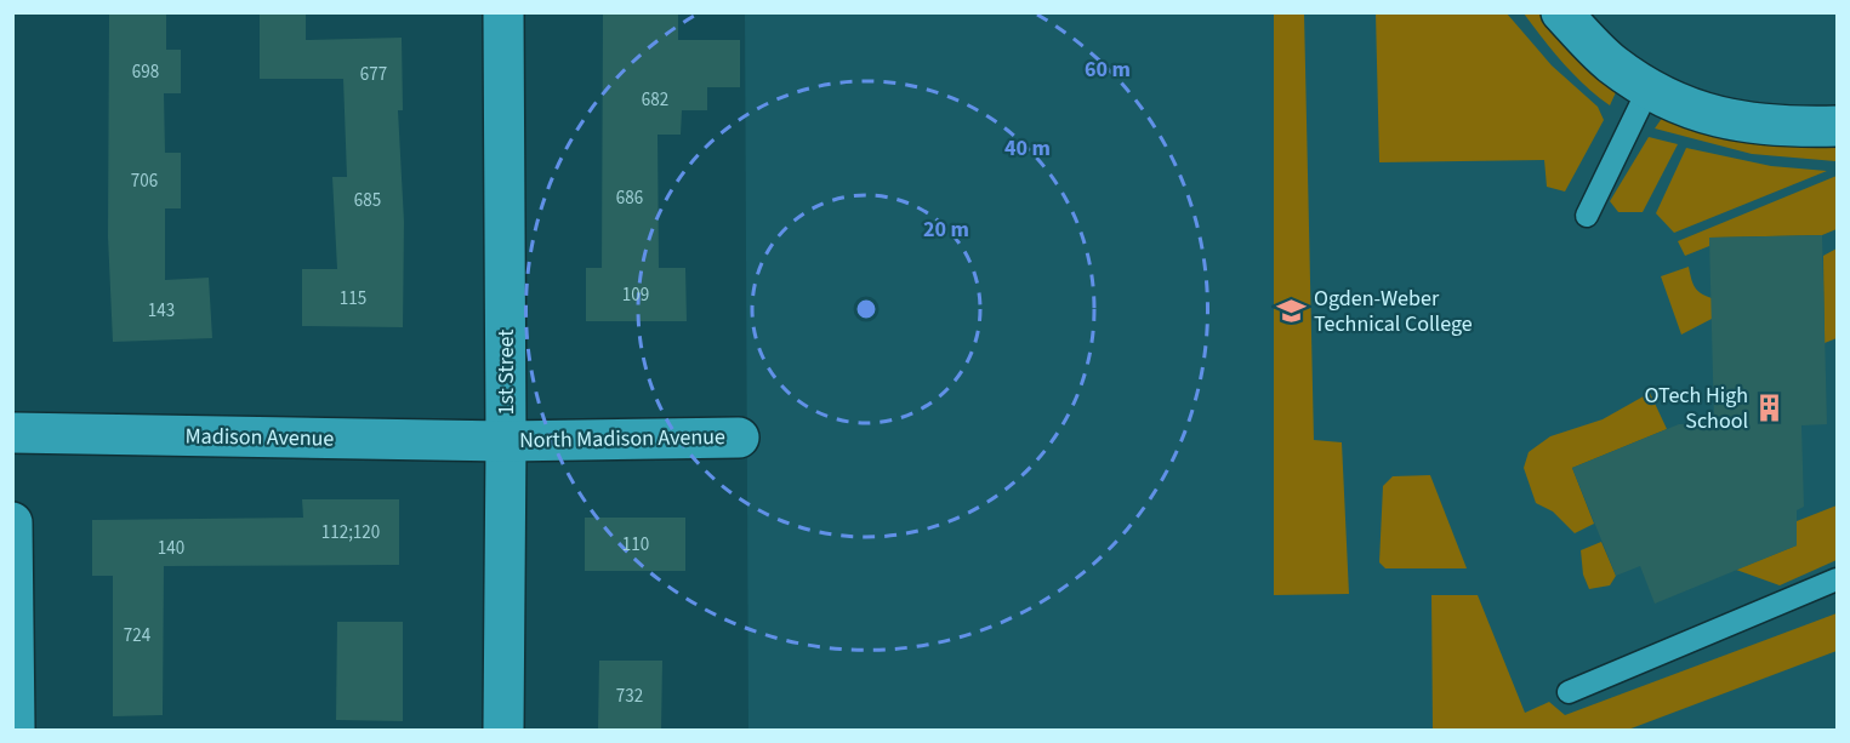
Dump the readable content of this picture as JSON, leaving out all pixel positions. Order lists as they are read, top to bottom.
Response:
{
  "streets": {
    "street": ["1st Street", "Madison Avenue", "North Madison Avenue"]
  },
  "crossings": [
    ["1st Street", "Madison Avenue"],
    ["1st Street", "North Madison Avenue"],
    ["Madison Avenue", "North Madison Avenue"]
  ],
  "places": {
    "school or university": ["Ogden-Weber Technical College"],
    "building": ["OTech High School"]
  },
  "house_numbers": [
    "698",
    "677",
    "682",
    "706",
    "686",
    "685",
    "109",
    "115",
    "143",
    "112;120",
    "110",
    "140",
    "724",
    "732"
  ],
  "rings": ["60 m", "40 m", "20 m"]
}
